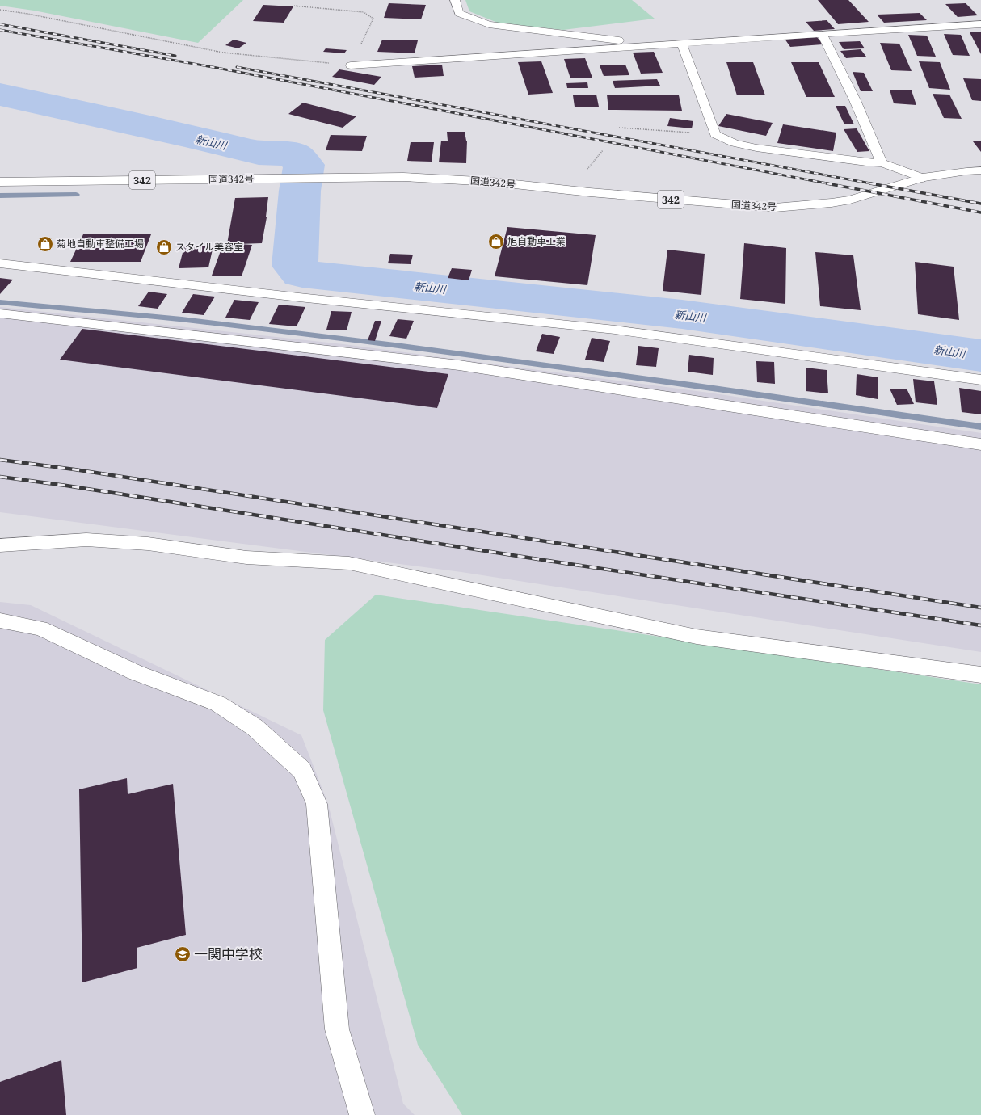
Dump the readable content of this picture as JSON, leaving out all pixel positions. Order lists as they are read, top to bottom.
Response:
{
  "streets": {
    "main road": ["国道342号", "342"]
  },
  "water": ["新山川"],
  "places": {
    "shop": ["旭自動車工業", "菊地自動車整備工場", "スタイル美容室"],
    "school or university": ["一関中学校"]
  }
}
